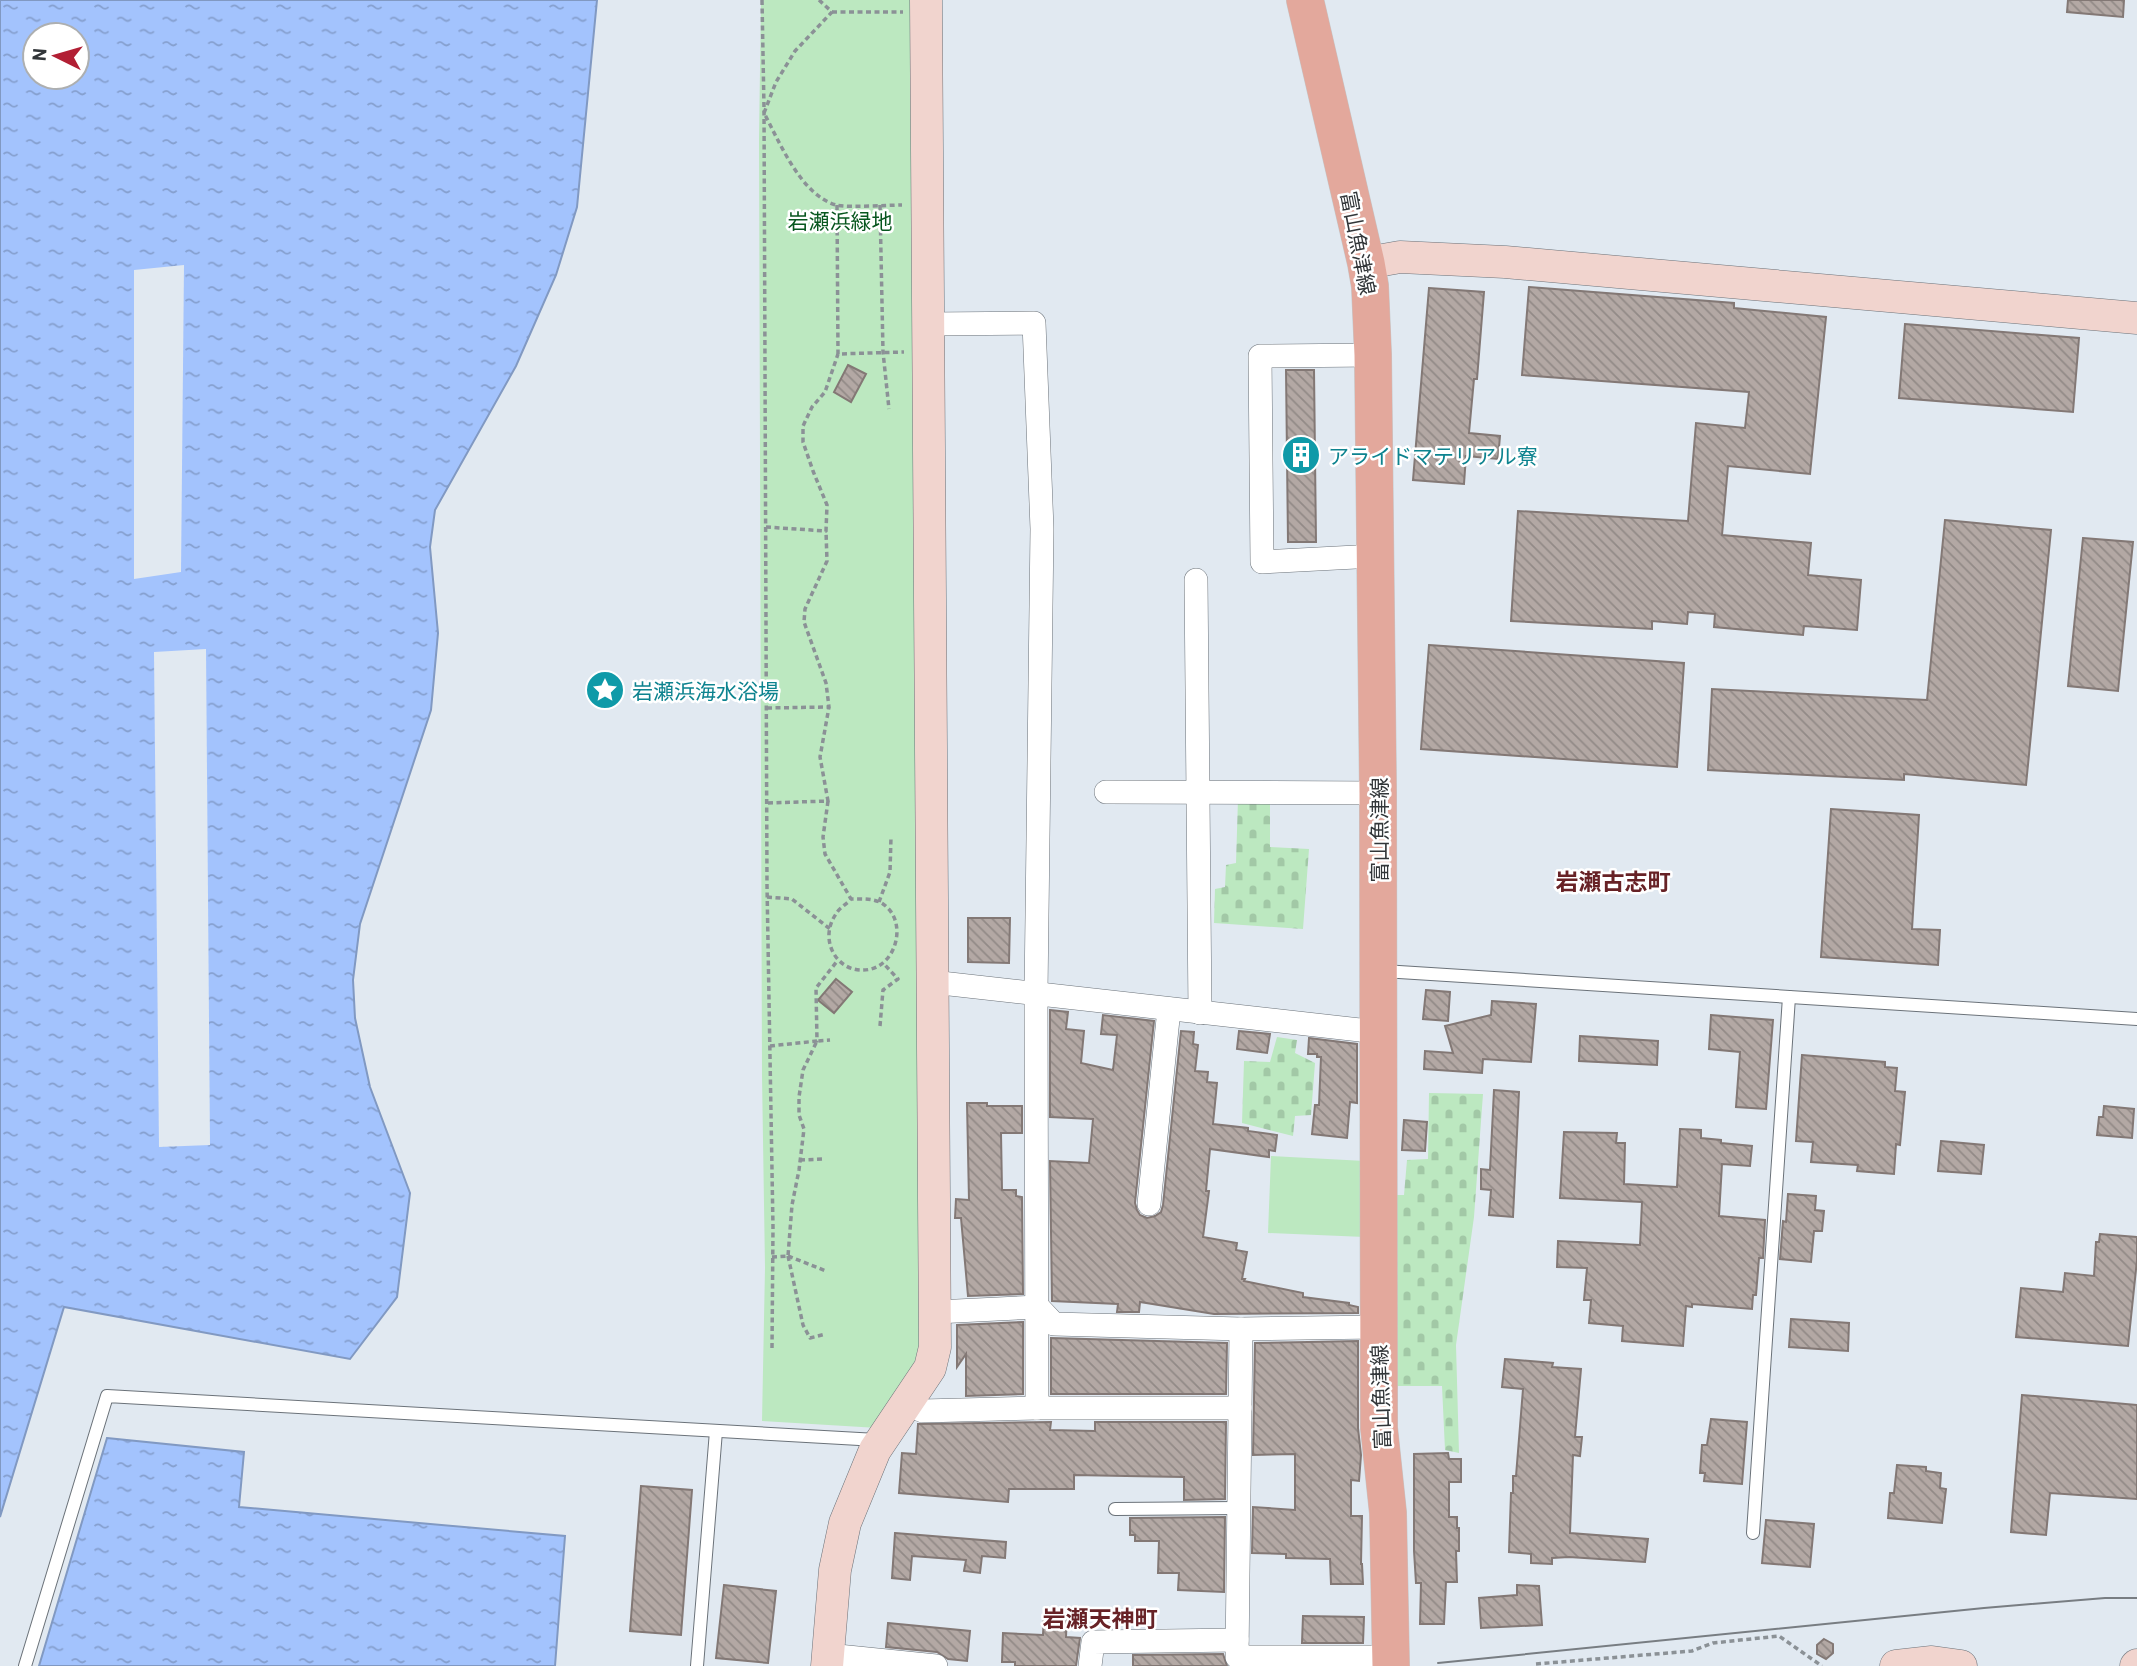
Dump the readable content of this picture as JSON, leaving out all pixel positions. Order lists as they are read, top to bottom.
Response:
{
  "streets": {
    "main road": ["富山魚津線"]
  },
  "districts": ["岩瀬古志町", "岩瀬天神町"],
  "parks": ["岩瀬浜緑地"],
  "places": {
    "building": ["アライドマテリアル寮"],
    "place": ["岩瀬浜海水浴場"]
  },
  "north": "left"
}
